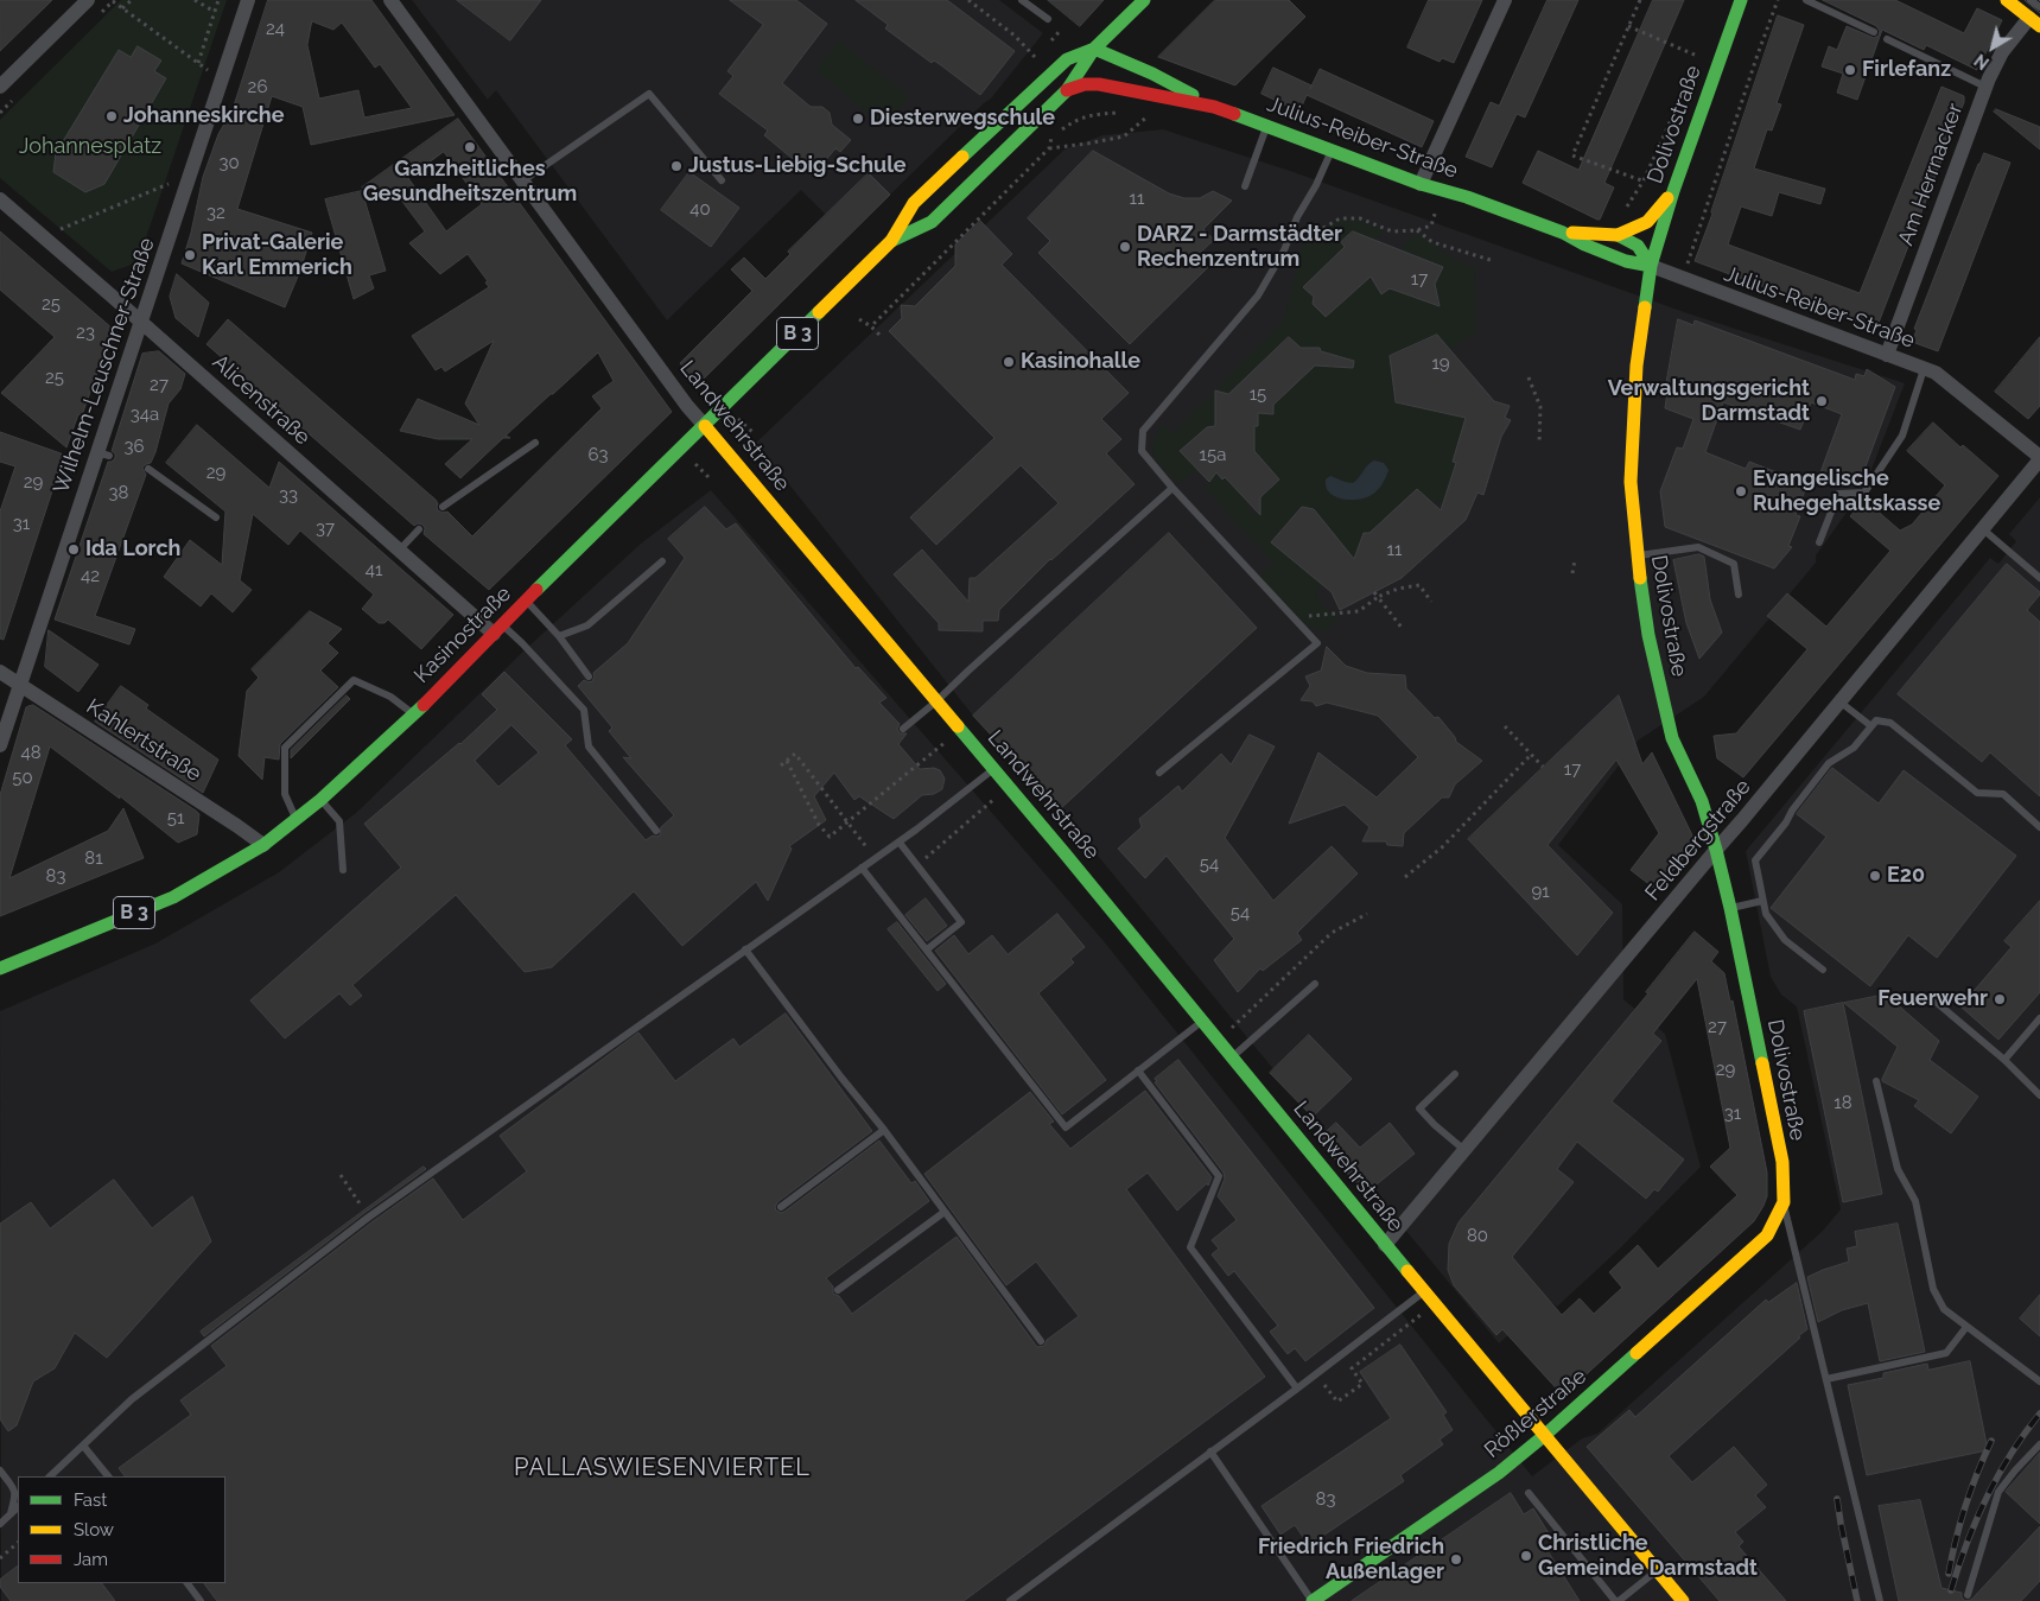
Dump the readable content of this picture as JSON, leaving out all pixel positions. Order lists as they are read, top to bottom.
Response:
{
  "streets": {
    "street": [
      "Dolivostraße",
      "Julius-Reiber-Straße",
      "Am Herrnacker",
      "B 3",
      "Wilhelm-Leuschner-Straße",
      "Alicenstraße",
      "Landwehrstraße",
      "Kasinostraße",
      "Kahlertstraße",
      "Feldbergstraße",
      "Rößlerstraße"
    ]
  },
  "crossings": [
    ["Dolivostraße", "Julius-Reiber-Straße"],
    ["Dolivostraße", "Feldbergstraße"],
    ["Dolivostraße", "Rößlerstraße"],
    ["Julius-Reiber-Straße", "Am Herrnacker"],
    ["Julius-Reiber-Straße", "Kasinostraße"],
    ["Julius-Reiber-Straße", "Feldbergstraße"],
    ["Wilhelm-Leuschner-Straße", "Alicenstraße"],
    ["Wilhelm-Leuschner-Straße", "Kahlertstraße"],
    ["Alicenstraße", "Kasinostraße"],
    ["Landwehrstraße", "Kasinostraße"],
    ["Landwehrstraße", "Feldbergstraße"],
    ["Landwehrstraße", "Rößlerstraße"],
    ["Kasinostraße", "Kahlertstraße"]
  ],
  "districts": ["PALLASWIESENVIERTEL"],
  "parks": ["Johannesplatz"],
  "places": [
    "Firlefanz",
    "Johanneskirche",
    "Diesterwegschule",
    "Ganzheitliches Gesundheitszentrum",
    "Justus-Liebig-Schule",
    "DARZ - Darmstädter Rechenzentrum",
    "Privat-Galerie Karl Emmerich",
    "Kasinohalle",
    "Verwaltungsgericht Darmstadt",
    "Evangelische Ruhegehaltskasse",
    "Ida Lorch",
    "E20",
    "Feuerwehr",
    "Christliche Gemeinde Darmstadt",
    "Friedrich Friedrich Außenlager"
  ],
  "house_numbers": [
    "24",
    "26",
    "30",
    "11",
    "40",
    "32",
    "17",
    "25",
    "23",
    "19",
    "25",
    "27",
    "15",
    "34a",
    "36",
    "63",
    "15a",
    "29",
    "29",
    "38",
    "33",
    "31",
    "37",
    "11",
    "41",
    "42",
    "48",
    "17",
    "50",
    "51",
    "81",
    "54",
    "83",
    "91",
    "54",
    "27",
    "29",
    "18",
    "31",
    "80",
    "83"
  ],
  "legend": ["Fast", "Slow", "Jam"],
  "north": "bottom left"
}
